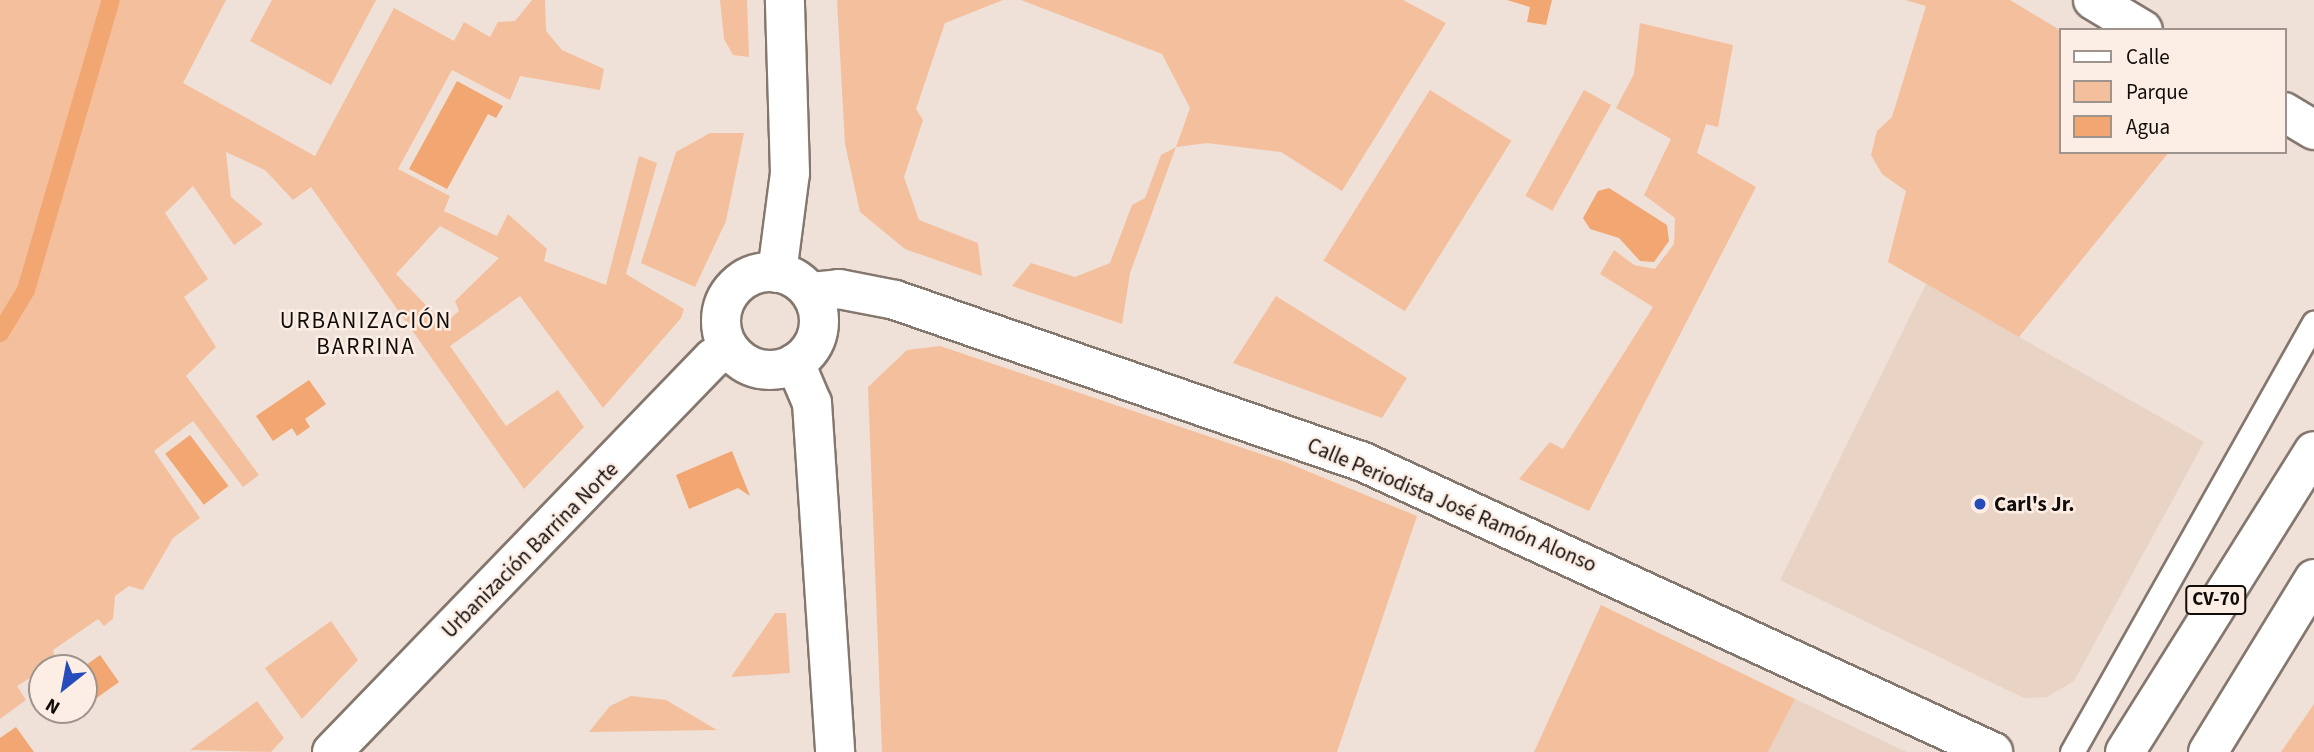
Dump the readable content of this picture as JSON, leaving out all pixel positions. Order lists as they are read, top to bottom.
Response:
{
  "streets": {
    "street": ["Calle Periodista José Ramón Alonso", "Urbanización Barrina Norte", "CV-70"]
  },
  "crossings": [
    ["Calle Periodista José Ramón Alonso", "Urbanización Barrina Norte"]
  ],
  "districts": ["URBANIZACIÓN BARRINA"],
  "places": ["Carl's Jr."],
  "legend": ["Calle", "Parque", "Agua"],
  "north": "bottom left"
}
